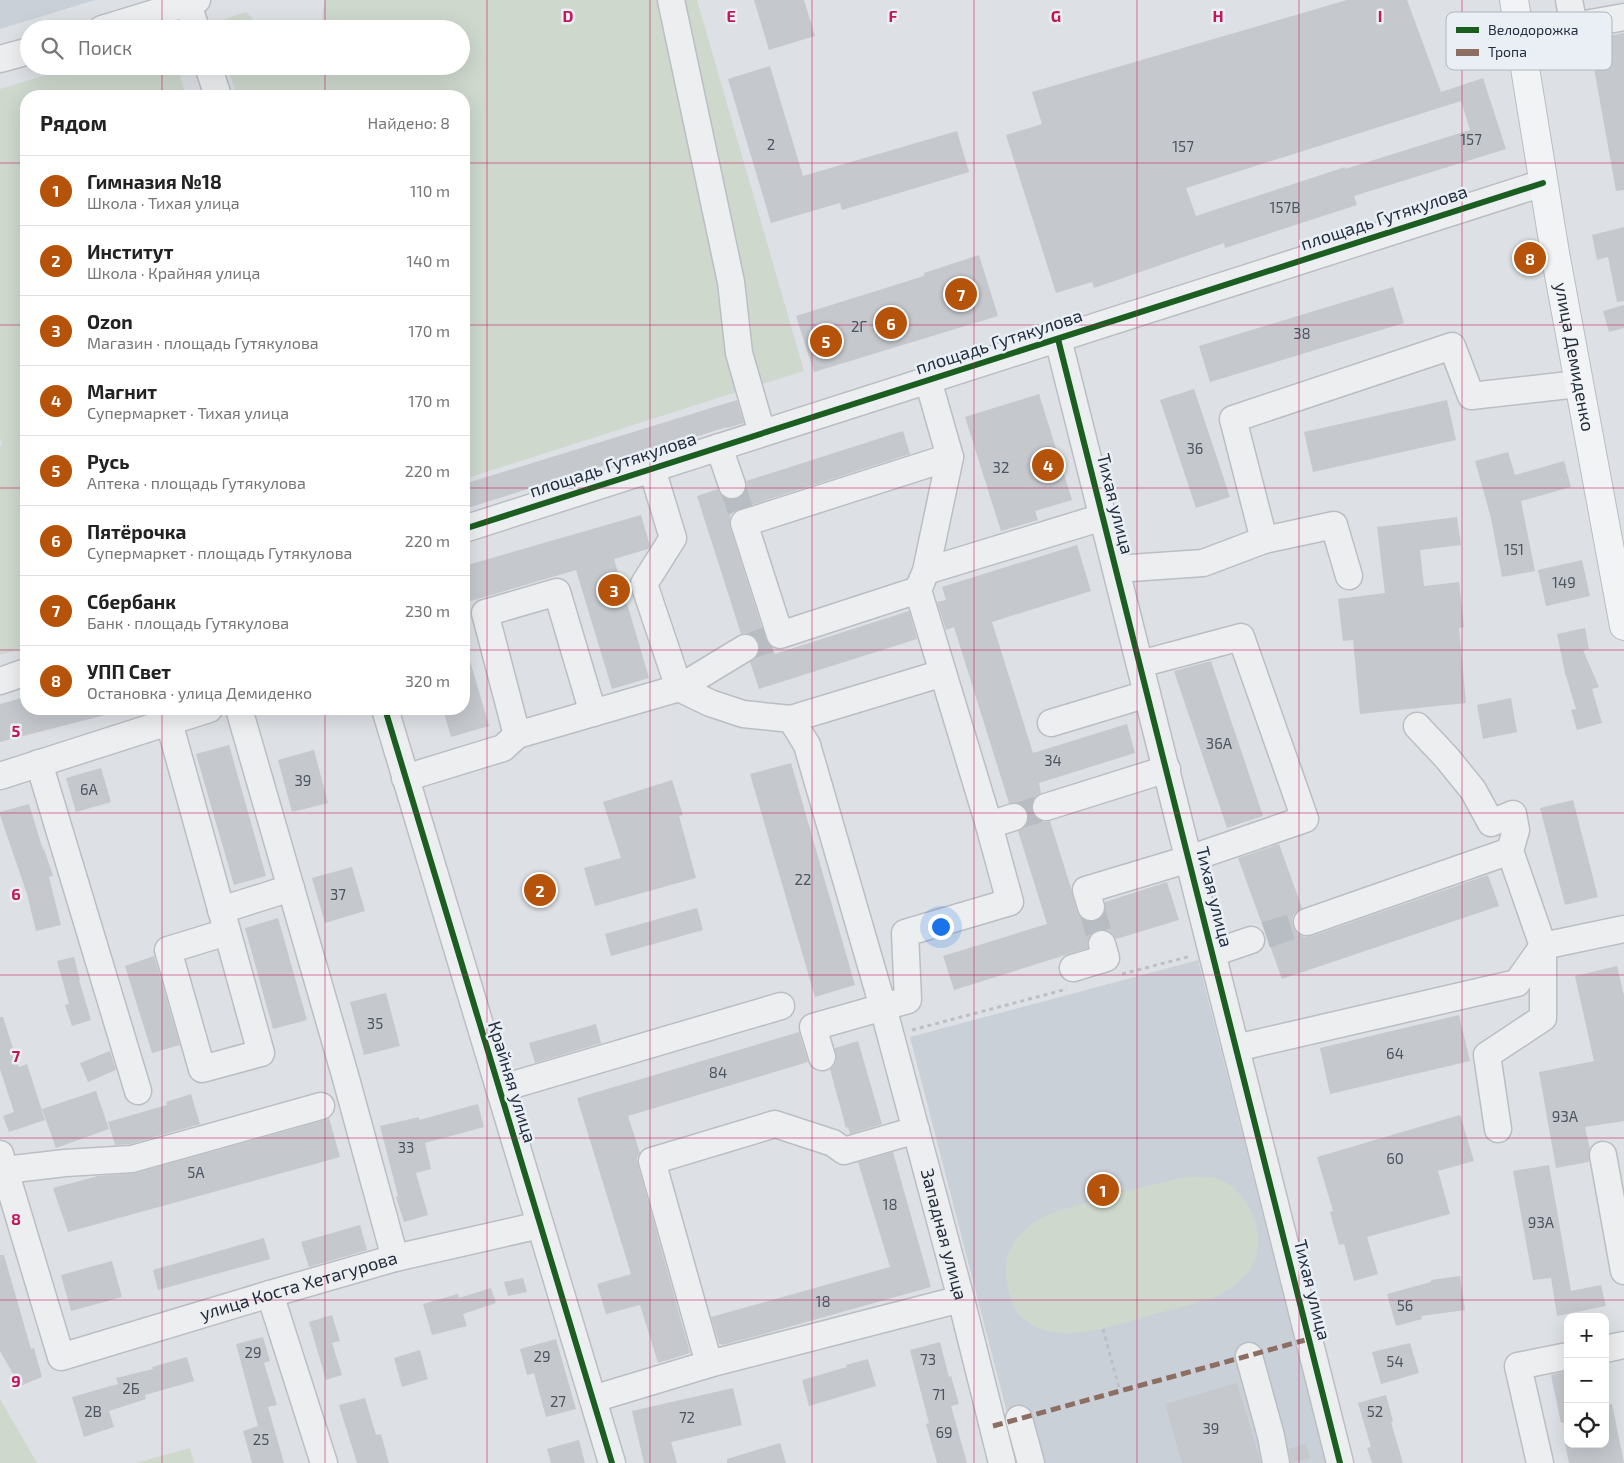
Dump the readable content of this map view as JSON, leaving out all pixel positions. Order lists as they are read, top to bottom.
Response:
{
  "streets": {
    "main road": ["улица Демиденко"],
    "street": [
      "площадь Гутякулова",
      "Тихая улица",
      "Крайняя улица",
      "Западная улица",
      "улица Коста Хетагурова"
    ]
  },
  "crossings": [
    ["площадь Гутякулова", "улица Демиденко"],
    ["площадь Гутякулова", "Тихая улица"],
    ["Крайняя улица", "улица Коста Хетагурова"]
  ],
  "house_numbers": [
    "157",
    "2",
    "157",
    "157В",
    "2Г",
    "38",
    "36",
    "32",
    "151",
    "149",
    "36А",
    "34",
    "39",
    "6А",
    "22",
    "37",
    "35",
    "64",
    "84",
    "93А",
    "33",
    "60",
    "5А",
    "18",
    "93А",
    "18",
    "56",
    "29",
    "29",
    "73",
    "54",
    "2Б",
    "71",
    "27",
    "2В",
    "52",
    "72",
    "39",
    "69",
    "25"
  ],
  "legend": ["Велодорожка", "Тропа"],
  "page": {
    "search": "Поиск",
    "heading": ["Рядом", "Найдено: 8"],
    "list": [
      {
        "mark": "1",
        "name": "Гимназия №18",
        "note": "Школа · Тихая улица",
        "value": "110 m"
      },
      {
        "mark": "2",
        "name": "Институт",
        "note": "Школа · Крайняя улица",
        "value": "140 m"
      },
      {
        "mark": "3",
        "name": "Ozon",
        "note": "Магазин · площадь Гутякулова",
        "value": "170 m"
      },
      {
        "mark": "4",
        "name": "Магнит",
        "note": "Супермаркет · Тихая улица",
        "value": "170 m"
      },
      {
        "mark": "5",
        "name": "Русь",
        "note": "Аптека · площадь Гутякулова",
        "value": "220 m"
      },
      {
        "mark": "6",
        "name": "Пятёрочка",
        "note": "Супермаркет · площадь Гутякулова",
        "value": "220 m"
      },
      {
        "mark": "7",
        "name": "Сбербанк",
        "note": "Банк · площадь Гутякулова",
        "value": "230 m"
      },
      {
        "mark": "8",
        "name": "УПП Свет",
        "note": "Остановка · улица Демиденко",
        "value": "320 m"
      }
    ],
    "pins": [
      "8",
      "7",
      "6",
      "5",
      "4",
      "3",
      "2",
      "1"
    ],
    "map_buttons": ["+", "−"]
  },
  "grid": {
    "columns": [
      "D",
      "E",
      "F",
      "G",
      "H",
      "I"
    ],
    "rows": [
      "5",
      "6",
      "7",
      "8",
      "9"
    ]
  }
}
